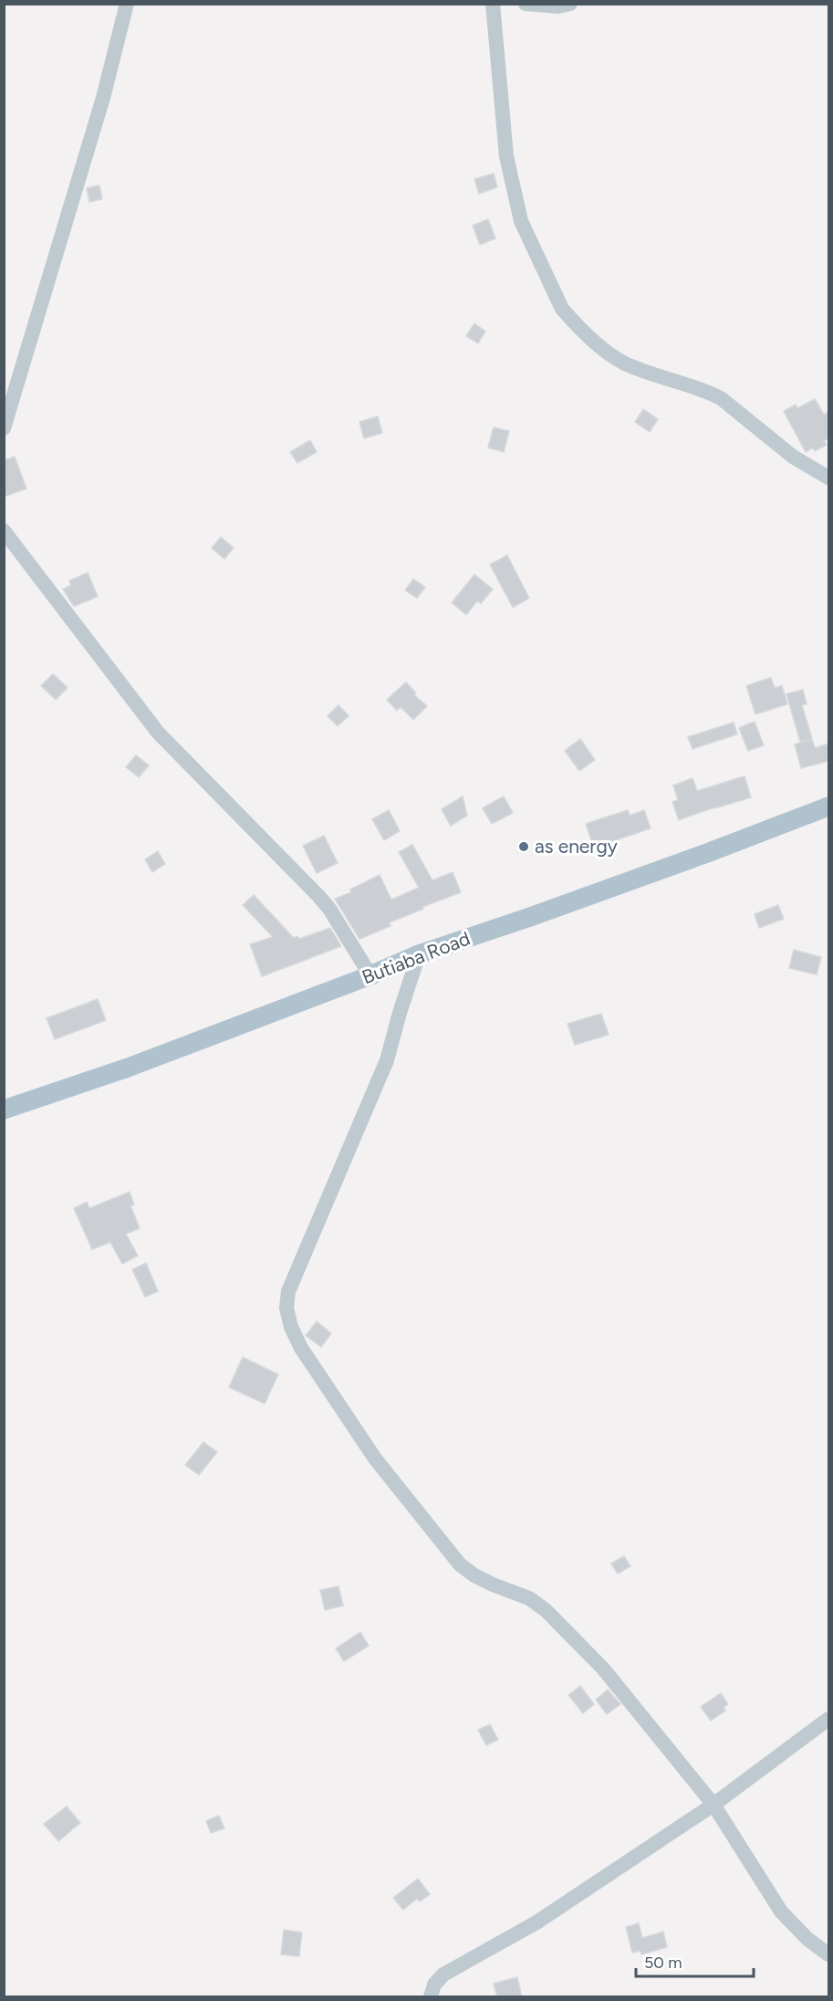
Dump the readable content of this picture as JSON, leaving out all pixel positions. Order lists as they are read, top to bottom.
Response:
{
  "streets": {
    "main road": ["Butiaba Road"]
  },
  "places": ["as energy"],
  "scale_bar": "50 m"
}
